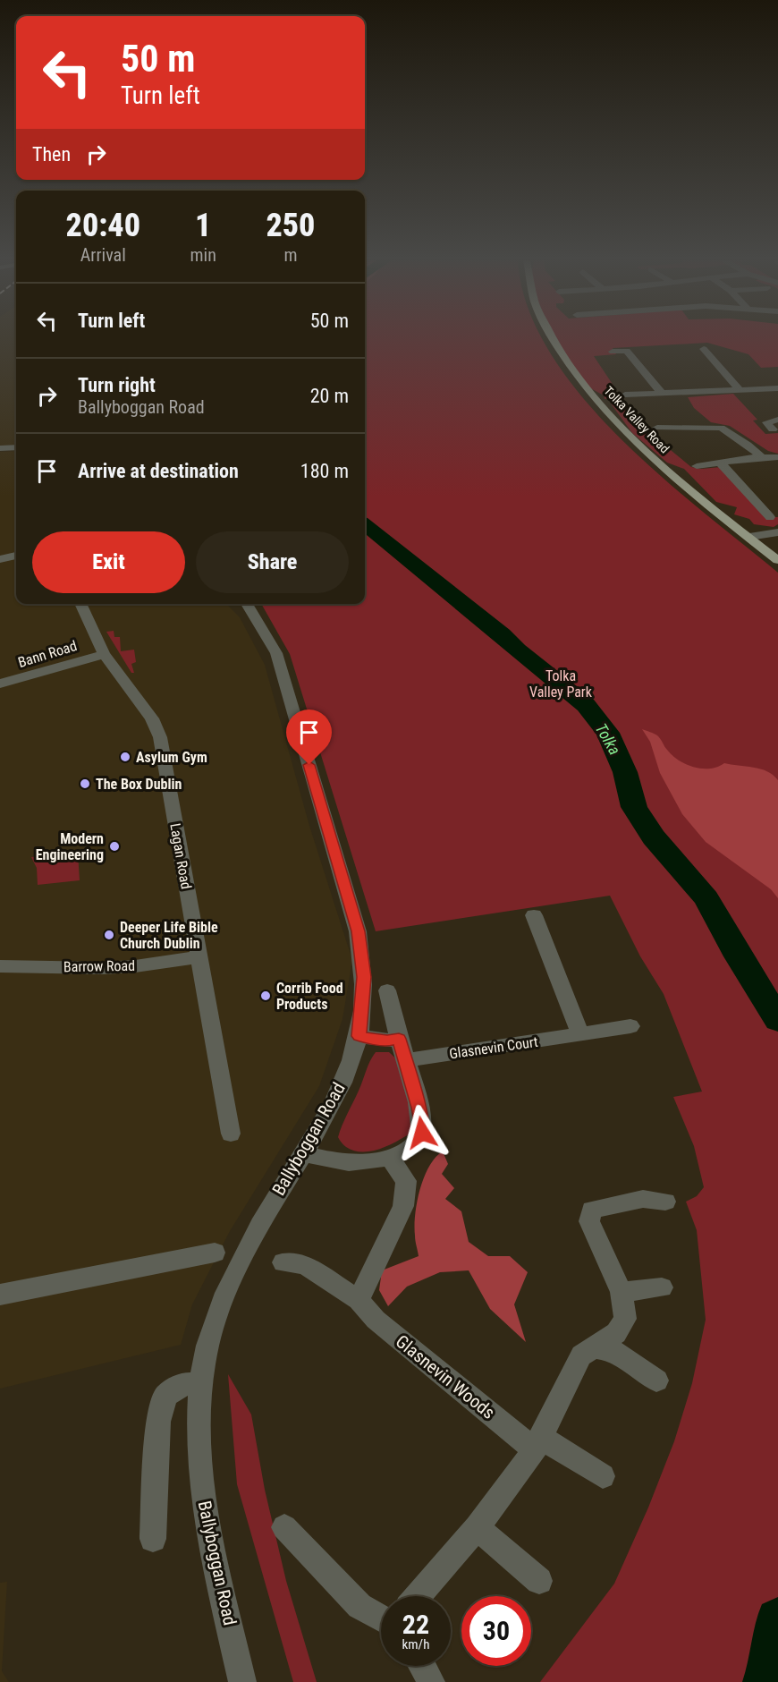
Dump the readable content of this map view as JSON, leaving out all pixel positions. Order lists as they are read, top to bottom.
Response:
{
  "streets": {
    "main road": ["Tolka Valley Road"],
    "street": [
      "Bann Road",
      "Lagan Road",
      "Barrow Road",
      "Glasnevin Court",
      "Ballyboggan Road",
      "Glasnevin Woods"
    ]
  },
  "crossings": [
    ["Bann Road", "Lagan Road"],
    ["Lagan Road", "Barrow Road"]
  ],
  "water": ["Tolka"],
  "parks": ["Tolka Valley Park"],
  "places": [
    "Asylum Gym",
    "The Box Dublin",
    "Modern Engineering",
    "Deeper Life Bible Church Dublin",
    "Corrib Food Products"
  ],
  "page": {
    "turn": ["50 m", "Turn left"],
    "then": "Then",
    "eta": [
      "20:40",
      "Arrival",
      "1",
      "min",
      "250",
      "m"
    ],
    "list": [
      {
        "name": "Turn left",
        "value": "50 m"
      },
      {
        "name": "Turn right",
        "note": "Ballyboggan Road",
        "value": "20 m"
      },
      {
        "name": "Arrive at destination",
        "value": "180 m"
      }
    ],
    "buttons": ["Exit", "Share"],
    "speed": "22 km/h",
    "limit": "30"
  }
}
